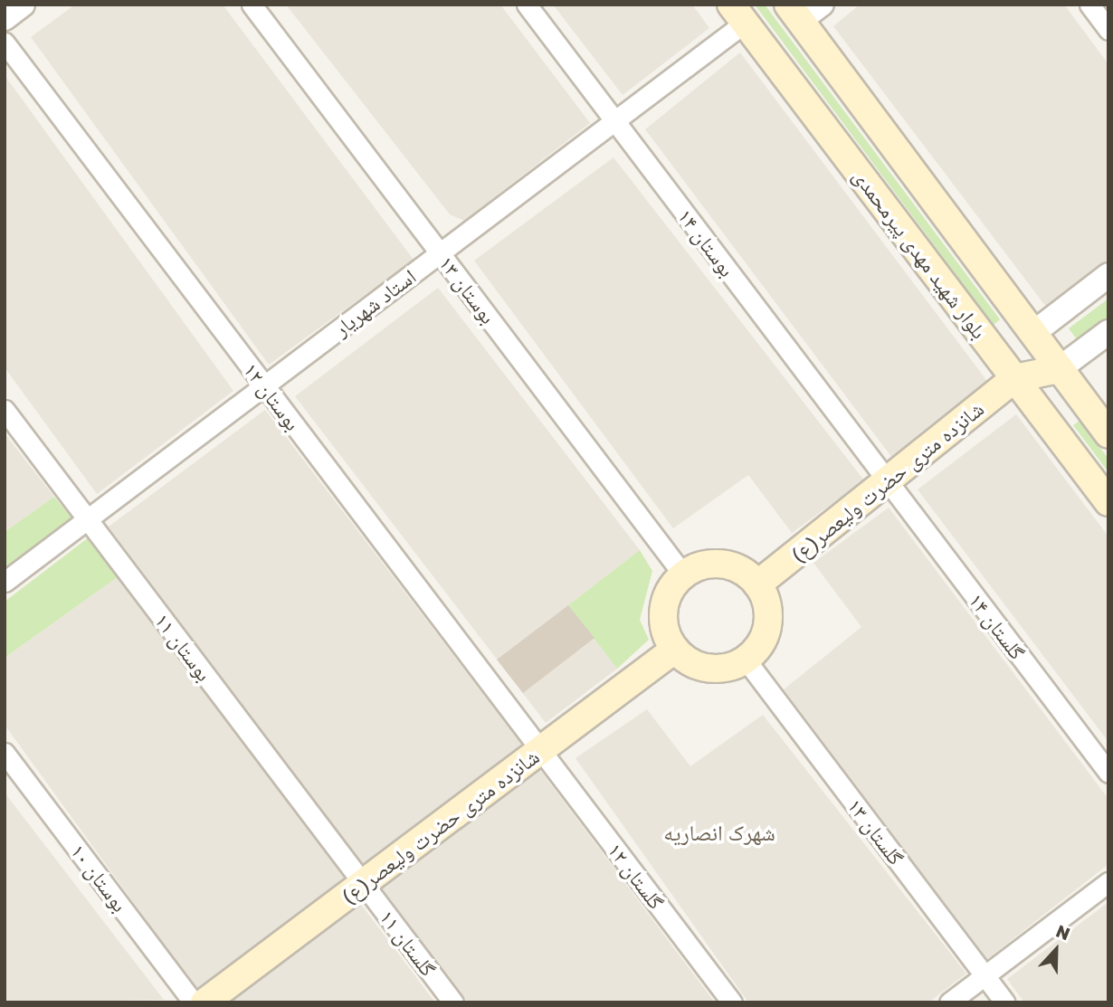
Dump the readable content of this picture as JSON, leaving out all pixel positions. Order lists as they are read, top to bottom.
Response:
{
  "streets": {
    "main road": ["بلوار شهید مهدی پیرمحمدی", "شانزده متری حضرت ولیعصر(ع)"],
    "street": [
      "بوستان ۱۴",
      "بوستان ۱۳",
      "استاد شهریار",
      "بوستان ۱۲",
      "گلستان ۱۴",
      "بوستان ۱۱",
      "گلستان ۱۳",
      "گلستان ۱۲",
      "بوستان ۱۰",
      "گلستان ۱۱"
    ]
  },
  "crossings": [
    ["بوستان ۱۴", "استاد شهریار"],
    ["بوستان ۱۴", "شانزده متری حضرت ولیعصر(ع)"],
    ["بوستان ۱۴", "گلستان ۱۴"],
    ["بلوار شهید مهدی پیرمحمدی", "استاد شهریار"],
    ["بلوار شهید مهدی پیرمحمدی", "شانزده متری حضرت ولیعصر(ع)"],
    ["بوستان ۱۳", "استاد شهریار"],
    ["بوستان ۱۳", "شانزده متری حضرت ولیعصر(ع)"],
    ["بوستان ۱۳", "گلستان ۱۳"],
    ["استاد شهریار", "بوستان ۱۲"],
    ["استاد شهریار", "بوستان ۱۱"],
    ["بوستان ۱۲", "شانزده متری حضرت ولیعصر(ع)"],
    ["بوستان ۱۲", "گلستان ۱۲"],
    ["شانزده متری حضرت ولیعصر(ع)", "گلستان ۱۴"],
    ["شانزده متری حضرت ولیعصر(ع)", "بوستان ۱۱"],
    ["شانزده متری حضرت ولیعصر(ع)", "گلستان ۱۳"],
    ["شانزده متری حضرت ولیعصر(ع)", "گلستان ۱۲"],
    ["شانزده متری حضرت ولیعصر(ع)", "گلستان ۱۱"],
    ["بوستان ۱۱", "گلستان ۱۱"]
  ],
  "districts": ["شهرک انصاریه"],
  "north": "top"
}
